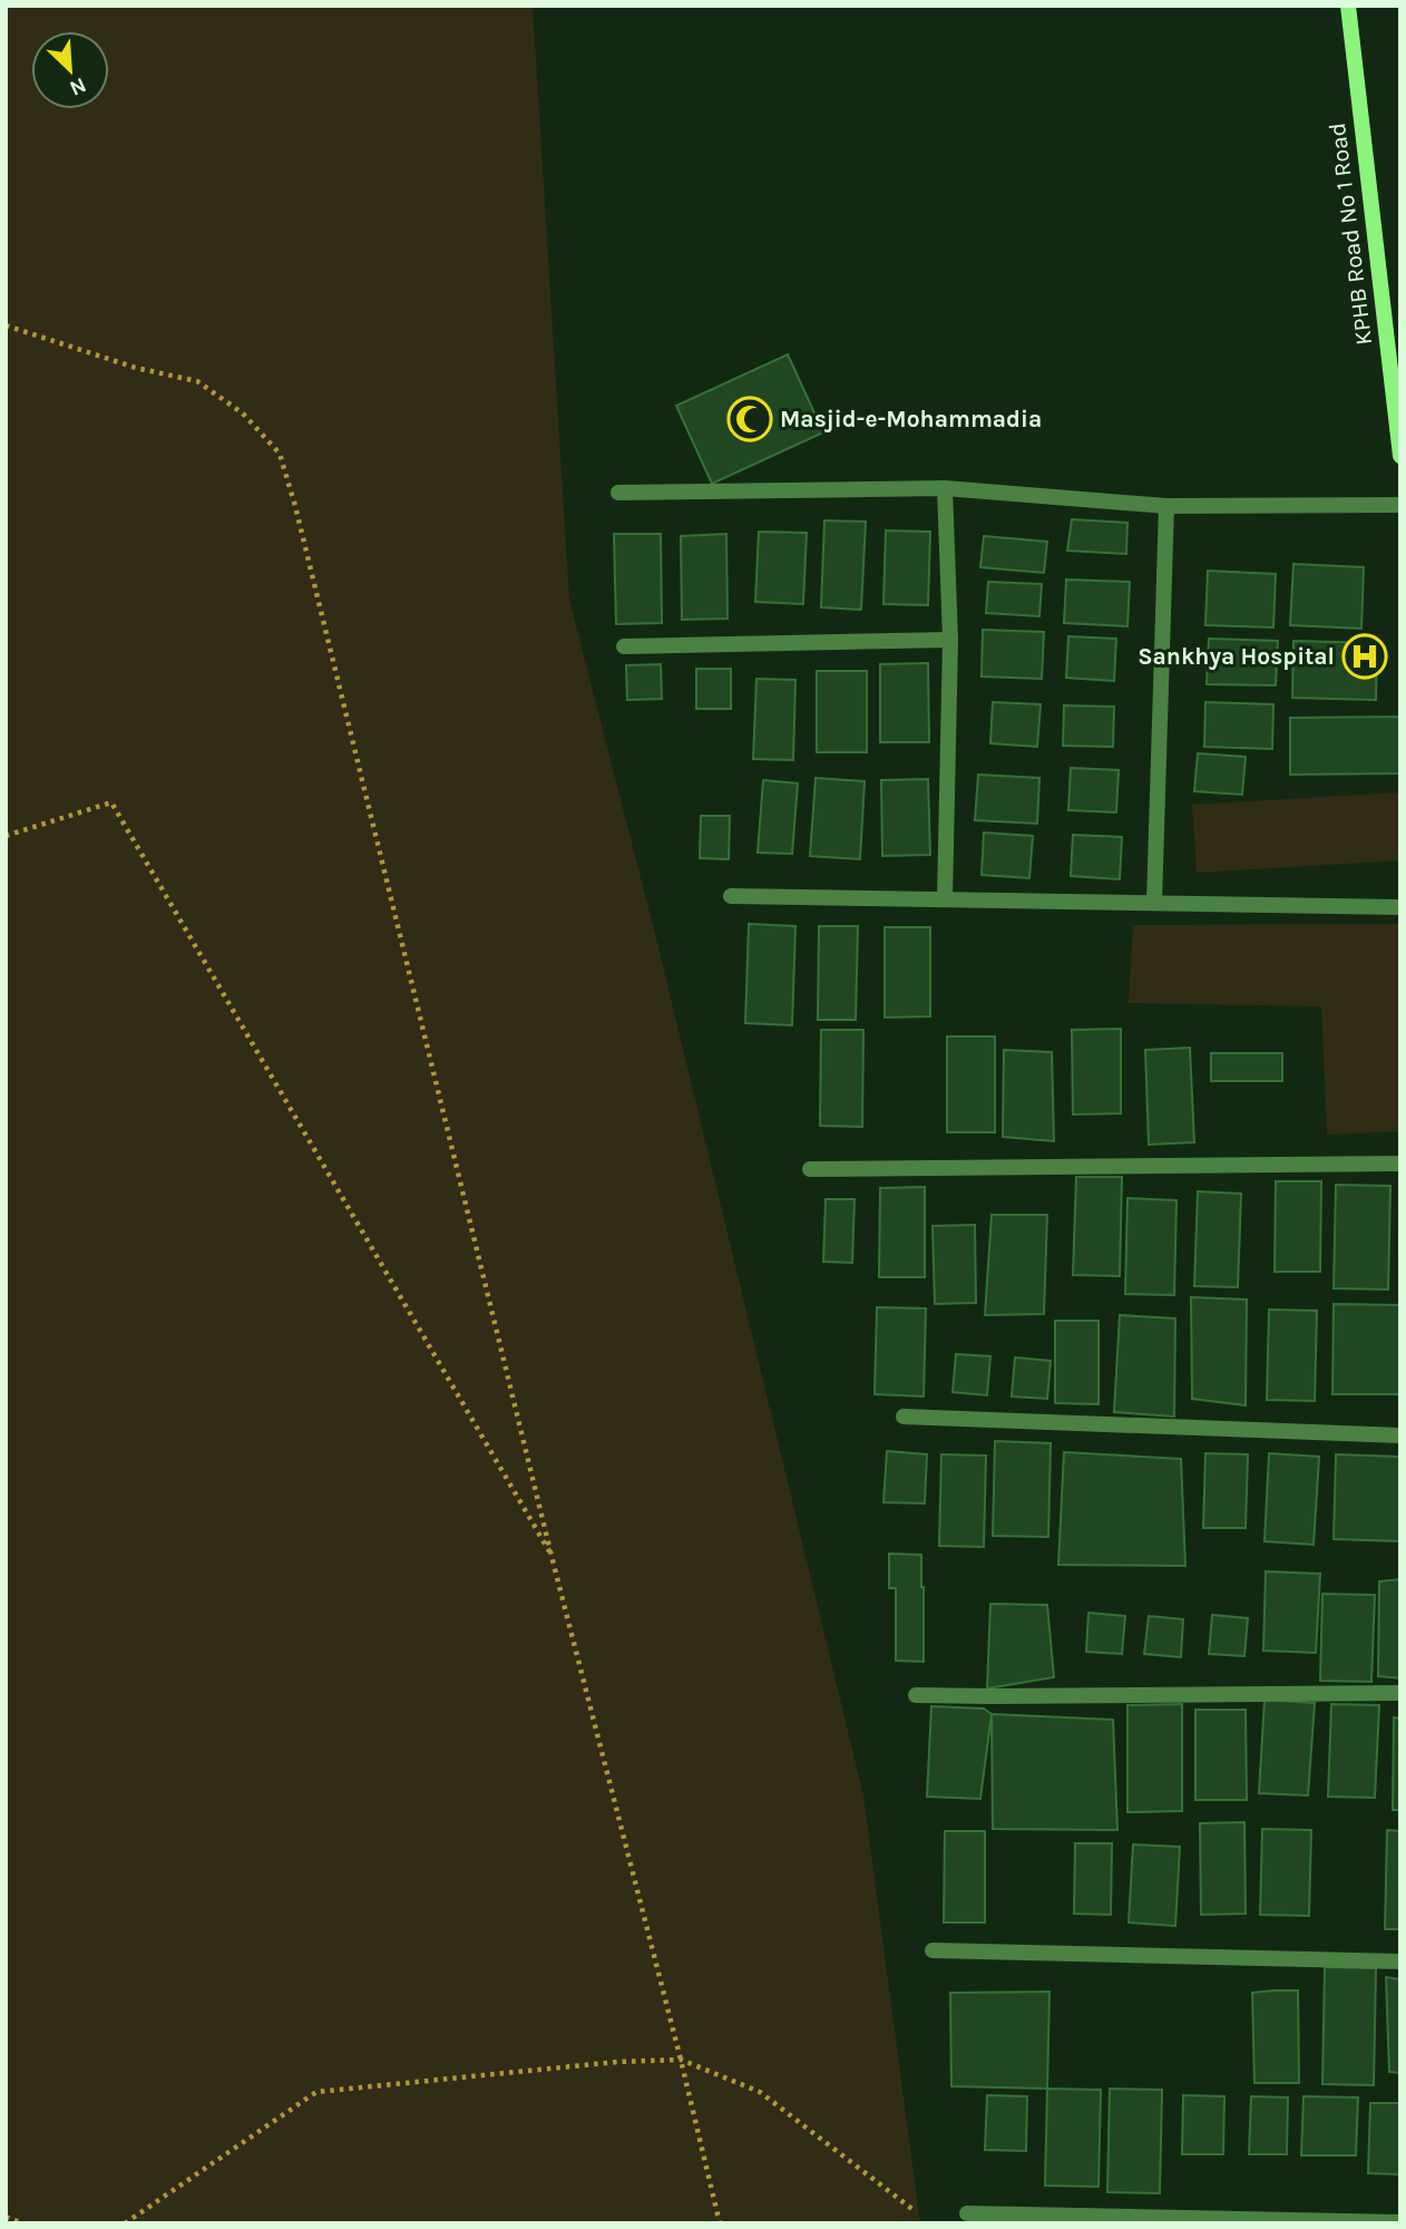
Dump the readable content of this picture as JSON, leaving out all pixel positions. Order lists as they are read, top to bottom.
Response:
{
  "streets": {
    "main road": ["KPHB Road No 1 Road"]
  },
  "places": {
    "mosque": ["Masjid-e-Mohammadia"],
    "hospital": ["Sankhya Hospital"]
  },
  "north": "bottom right"
}
